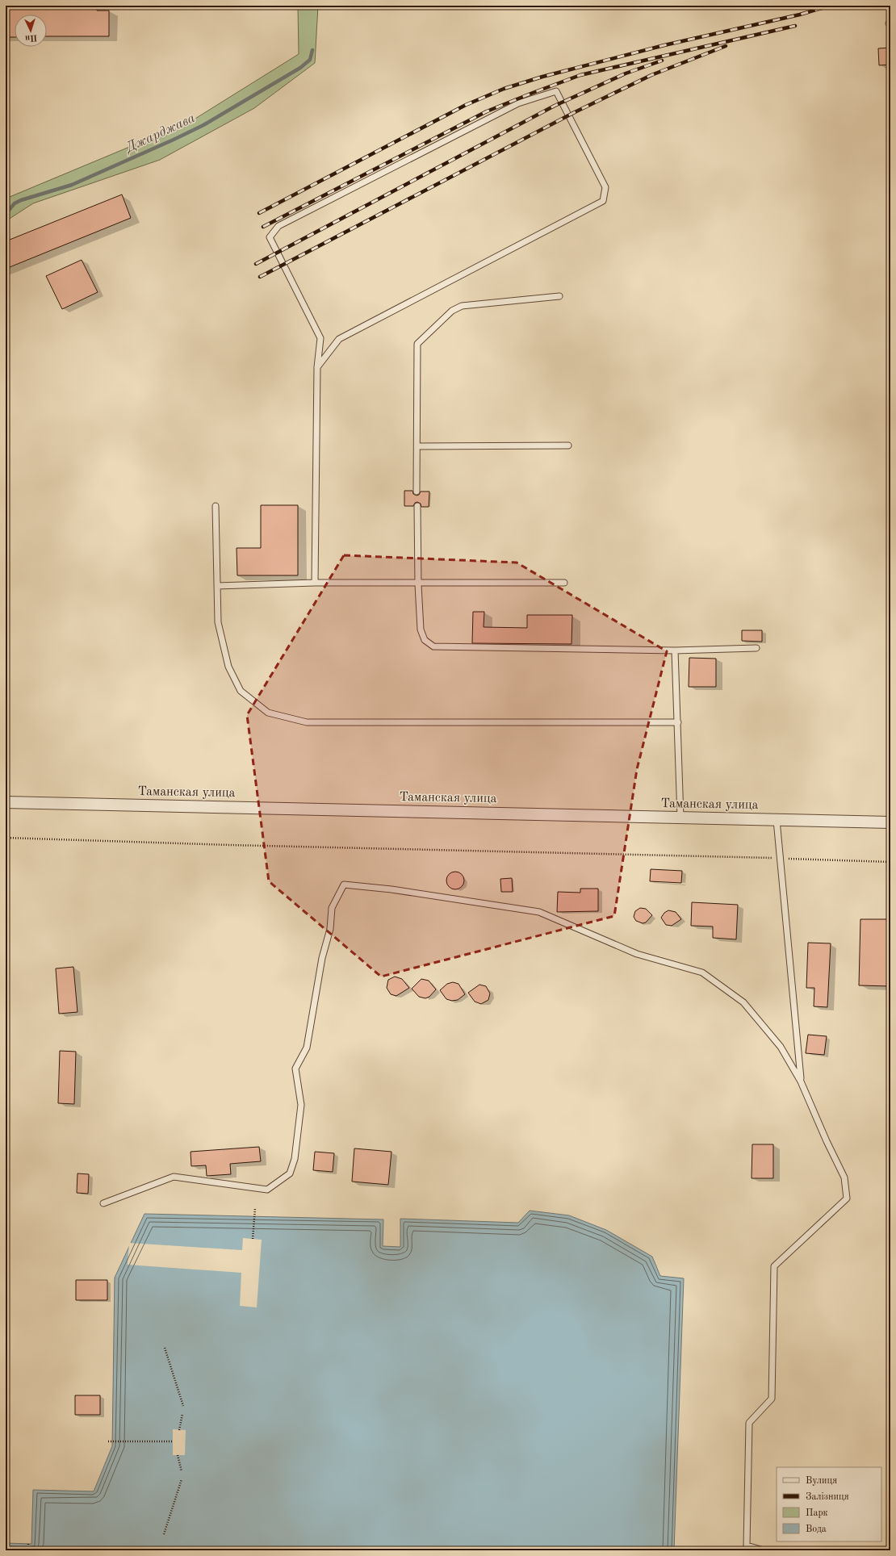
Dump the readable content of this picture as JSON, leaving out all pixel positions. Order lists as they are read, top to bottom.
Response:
{
  "streets": {
    "street": ["Таманская улица"]
  },
  "water": ["Джарджава"],
  "legend": [
    "Вулиця",
    "Залізниця",
    "Парк",
    "Вода"
  ],
  "north": "bottom"
}
